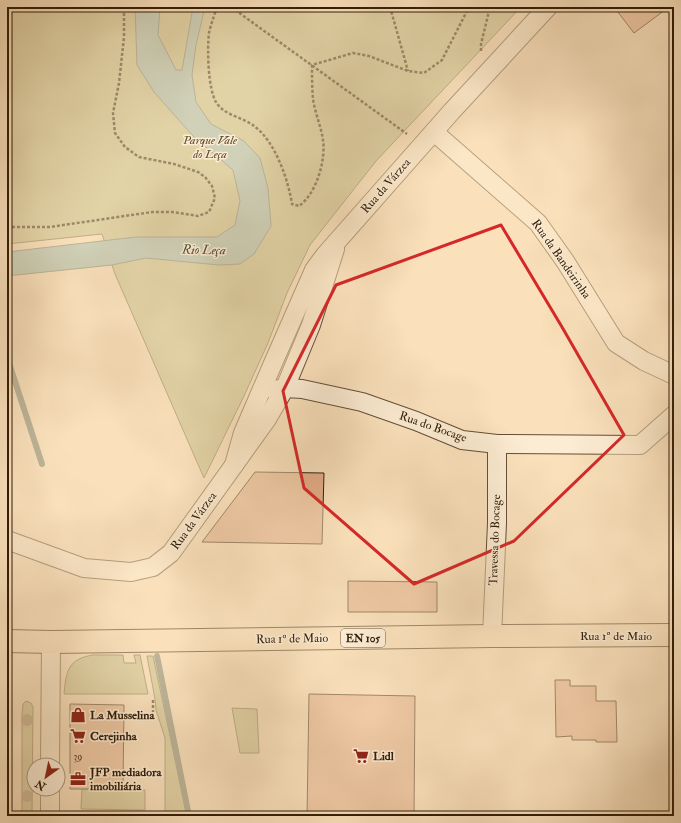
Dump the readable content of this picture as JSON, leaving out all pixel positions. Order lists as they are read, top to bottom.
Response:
{
  "streets": {
    "main road": ["Rua 1º de Maio", "EN 105"],
    "street": [
      "Rua da Várzea",
      "Rua da Bandeirinha",
      "Rua do Bocage",
      "Travessa do Bocage"
    ]
  },
  "crossings": [
    ["Rua da Várzea", "Rua da Bandeirinha"],
    ["Rua da Várzea", "Rua do Bocage"],
    ["Rua do Bocage", "Travessa do Bocage"],
    ["Travessa do Bocage", "Rua 1º de Maio"]
  ],
  "water": ["Rio Leça"],
  "parks": ["Parque Vale do Leça"],
  "places": {
    "shop": ["La Musselina"],
    "supermarket": ["Cerejinha", "Lidl"],
    "office": ["JFP mediadora imobiliária"]
  },
  "house_numbers": ["39"],
  "north": "bottom left"
}
